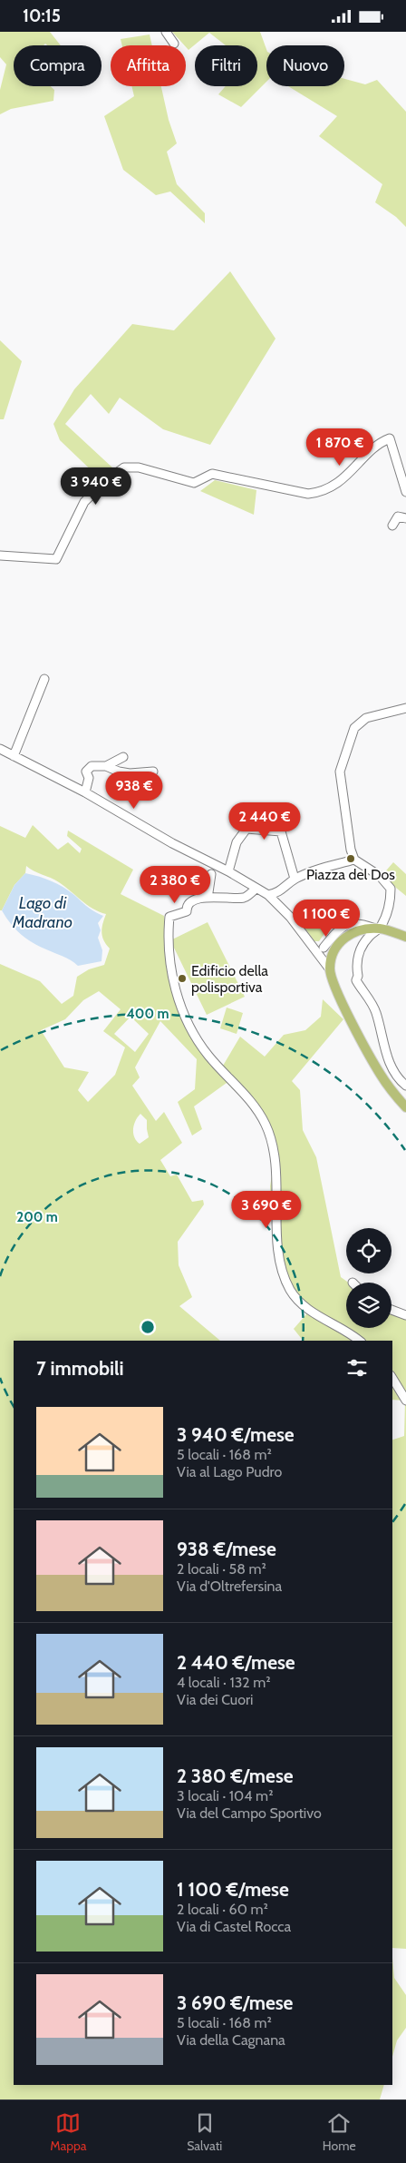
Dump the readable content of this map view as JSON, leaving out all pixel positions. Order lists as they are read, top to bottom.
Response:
{
  "water": ["Lago di Madrano"],
  "places": ["Piazza del Dos", "Edificio della polisportiva"],
  "page": {
    "status": "10:15",
    "chip": [
      "Compra",
      "Affitta",
      "Filtri",
      "Nuovo"
    ],
    "price": [
      "1 870 €",
      "3 940 €",
      "938 €",
      "2 440 €",
      "2 380 €",
      "1 100 €",
      "3 690 €"
    ],
    "heading": "7 immobili",
    "list": [
      {
        "name": "3 940 €/mese",
        "note": "5 locali · 168 m² · Via al Lago Pudro"
      },
      {
        "name": "938 €/mese",
        "note": "2 locali · 58 m² · Via d'Oltrefersina"
      },
      {
        "name": "2 440 €/mese",
        "note": "4 locali · 132 m² · Via dei Cuori"
      },
      {
        "name": "2 380 €/mese",
        "note": "3 locali · 104 m² · Via del Campo Sportivo"
      },
      {
        "name": "1 100 €/mese",
        "note": "2 locali · 60 m² · Via di Castel Rocca"
      },
      {
        "name": "3 690 €/mese",
        "note": "5 locali · 168 m² · Via della Cagnana"
      }
    ],
    "tabs": ["Mappa", "Salvati", "Home"]
  },
  "rings": ["400 m", "200 m"]
}
